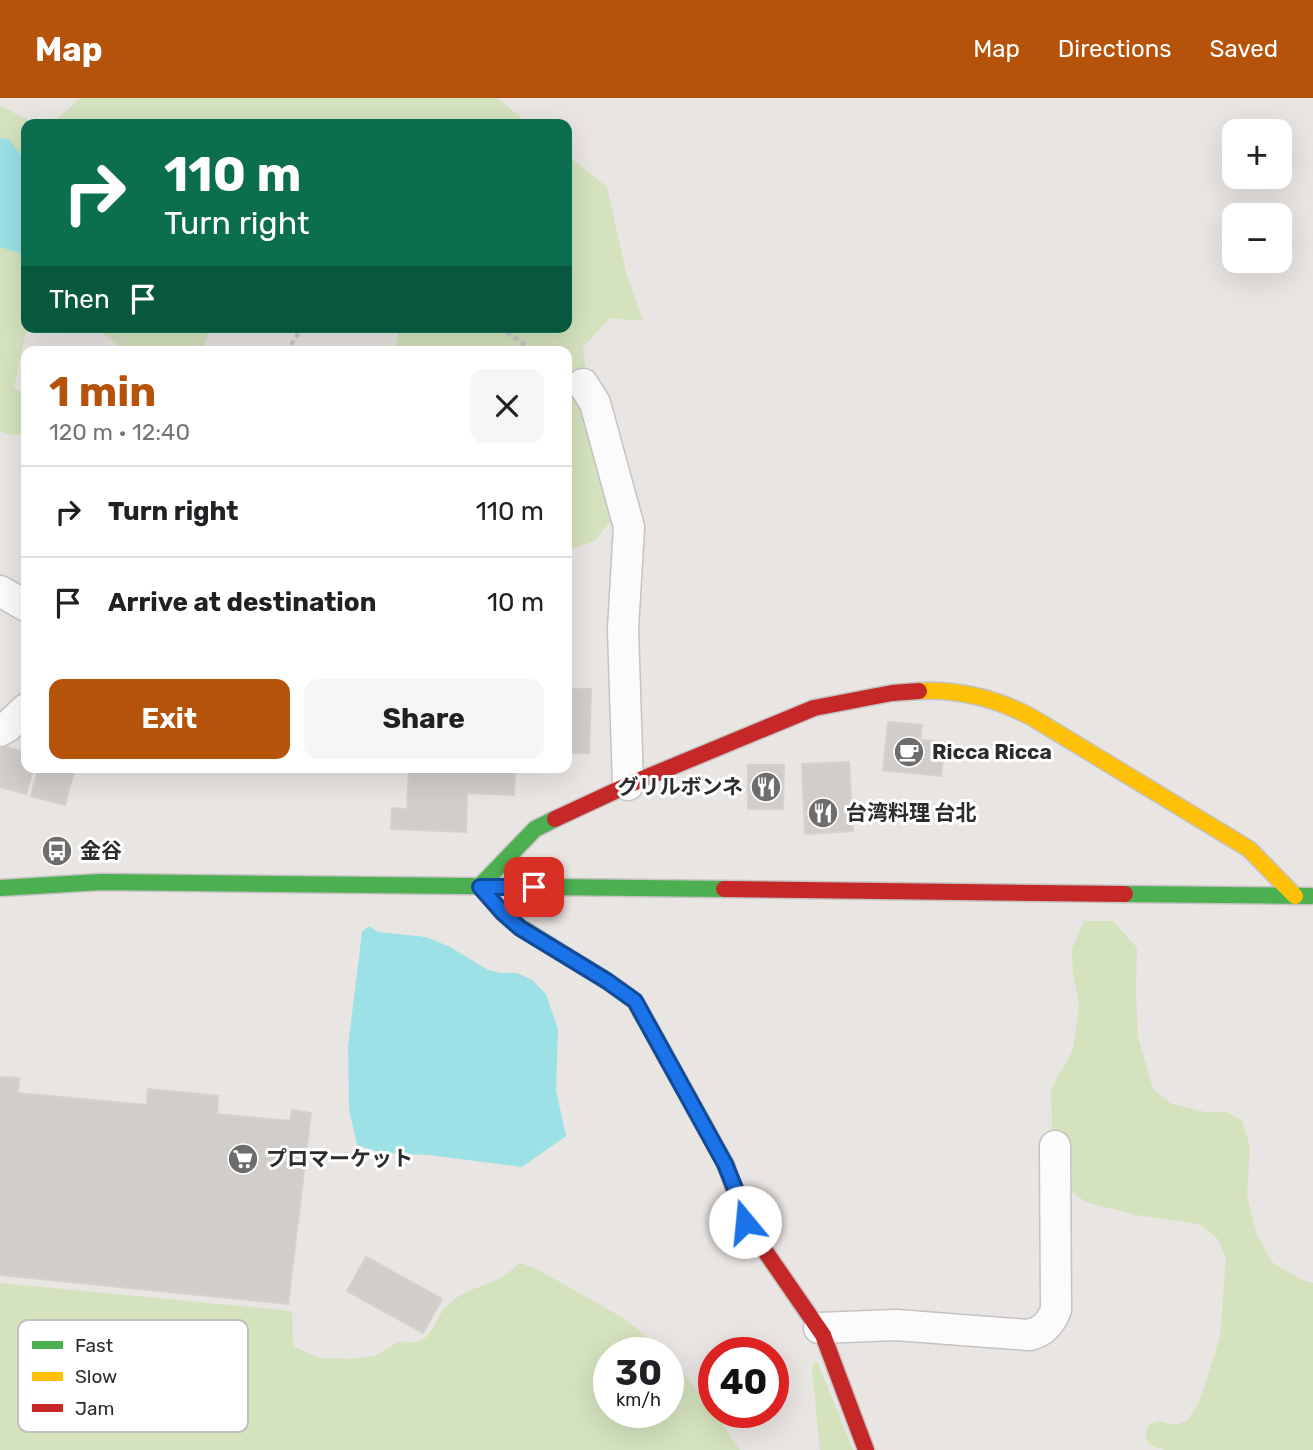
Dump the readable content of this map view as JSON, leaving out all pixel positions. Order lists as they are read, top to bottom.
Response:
{
  "places": {
    "cafe": ["Ricca Ricca"],
    "restaurant": ["グリルボンネ", "台湾料理 台北"],
    "bus stop": ["金谷"],
    "supermarket": ["プロマーケット"]
  },
  "legend": ["Fast", "Slow", "Jam"],
  "page": {
    "header": "Map",
    "nav": ["Map", "Directions", "Saved"],
    "map_buttons": ["+", "−"],
    "turn": ["110 m", "Turn right"],
    "then": "Then",
    "heading": ["1 min", "120 m · 12:40"],
    "list": [
      {
        "name": "Turn right",
        "value": "110 m"
      },
      {
        "name": "Arrive at destination",
        "value": "10 m"
      }
    ],
    "buttons": ["Exit", "Share"],
    "speed": "30 km/h",
    "limit": "40"
  }
}
